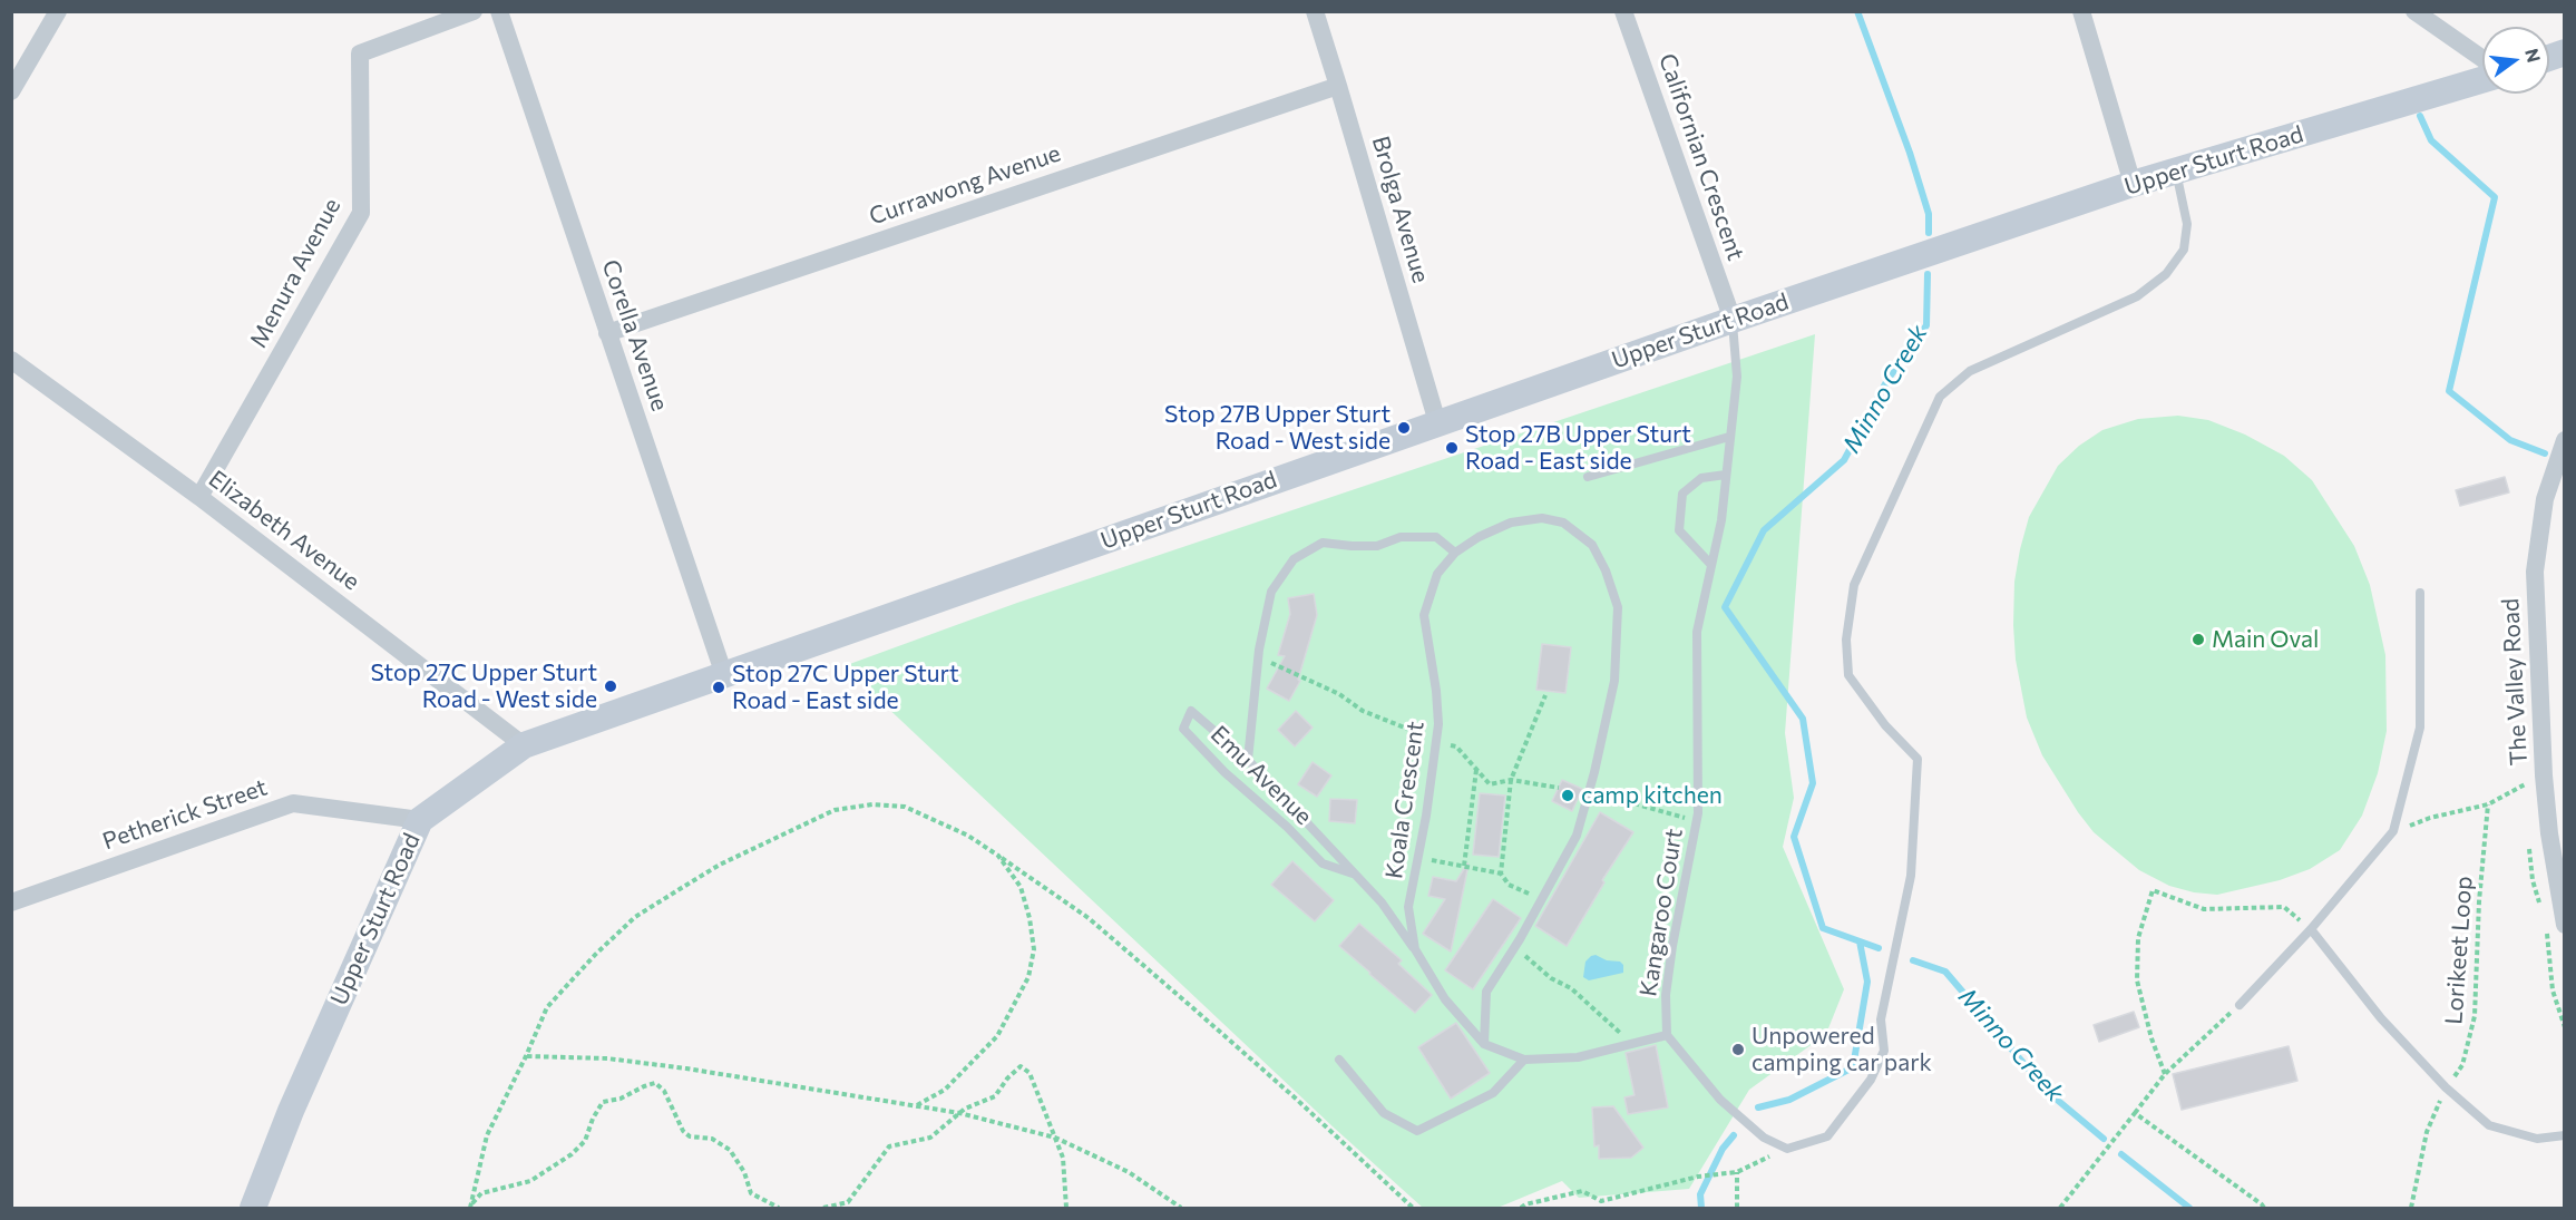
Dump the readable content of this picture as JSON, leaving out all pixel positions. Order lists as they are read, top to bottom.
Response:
{
  "streets": {
    "main road": ["Upper Sturt Road"],
    "street": [
      "Californian Crescent",
      "Currawong Avenue",
      "Brolga Avenue",
      "Menura Avenue",
      "Corella Avenue",
      "Elizabeth Avenue",
      "The Valley Road",
      "Petherick Street"
    ],
    "lane": ["Emu Avenue", "Koala Crescent", "Kangaroo Court"],
    "path": ["Lorikeet Loop"]
  },
  "crossings": [
    ["Californian Crescent", "Upper Sturt Road"],
    ["Californian Crescent", "Kangaroo Court"],
    ["Upper Sturt Road", "Brolga Avenue"],
    ["Upper Sturt Road", "Corella Avenue"],
    ["Upper Sturt Road", "Elizabeth Avenue"],
    ["Upper Sturt Road", "Petherick Street"],
    ["Upper Sturt Road", "Kangaroo Court"],
    ["Currawong Avenue", "Brolga Avenue"],
    ["Currawong Avenue", "Corella Avenue"],
    ["Menura Avenue", "Elizabeth Avenue"],
    ["Emu Avenue", "Koala Crescent"]
  ],
  "water": ["Minno Creek"],
  "places": [
    "Stop 27B Upper Sturt Road - West side",
    "Stop 27B Upper Sturt Road - East side",
    "Main Oval",
    "Stop 27C Upper Sturt Road - West side",
    "Stop 27C Upper Sturt Road - East side",
    "camp kitchen",
    "Unpowered camping car park"
  ],
  "north": "right"
}
